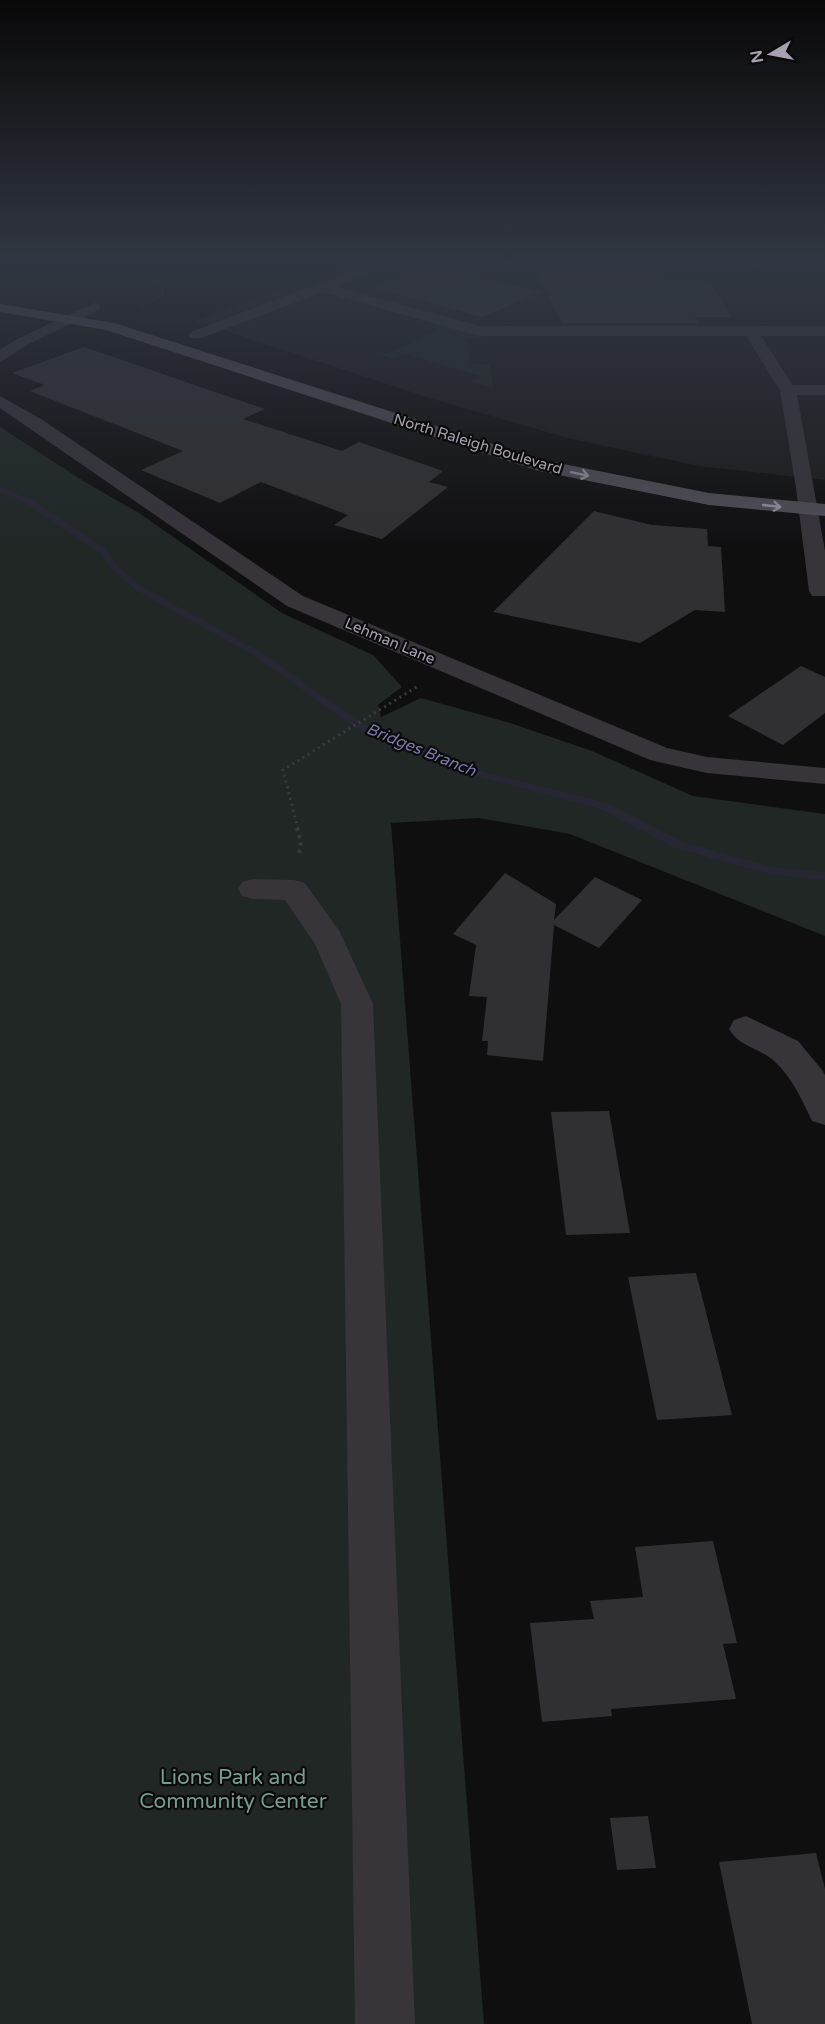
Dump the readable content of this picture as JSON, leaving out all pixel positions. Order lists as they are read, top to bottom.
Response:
{
  "streets": {
    "main road": ["North Raleigh Boulevard"],
    "street": ["Lehman Lane"]
  },
  "one_way": ["North Raleigh Boulevard"],
  "water": ["Bridges Branch"],
  "parks": ["Lions Park and Community Center"],
  "north": "left"
}
